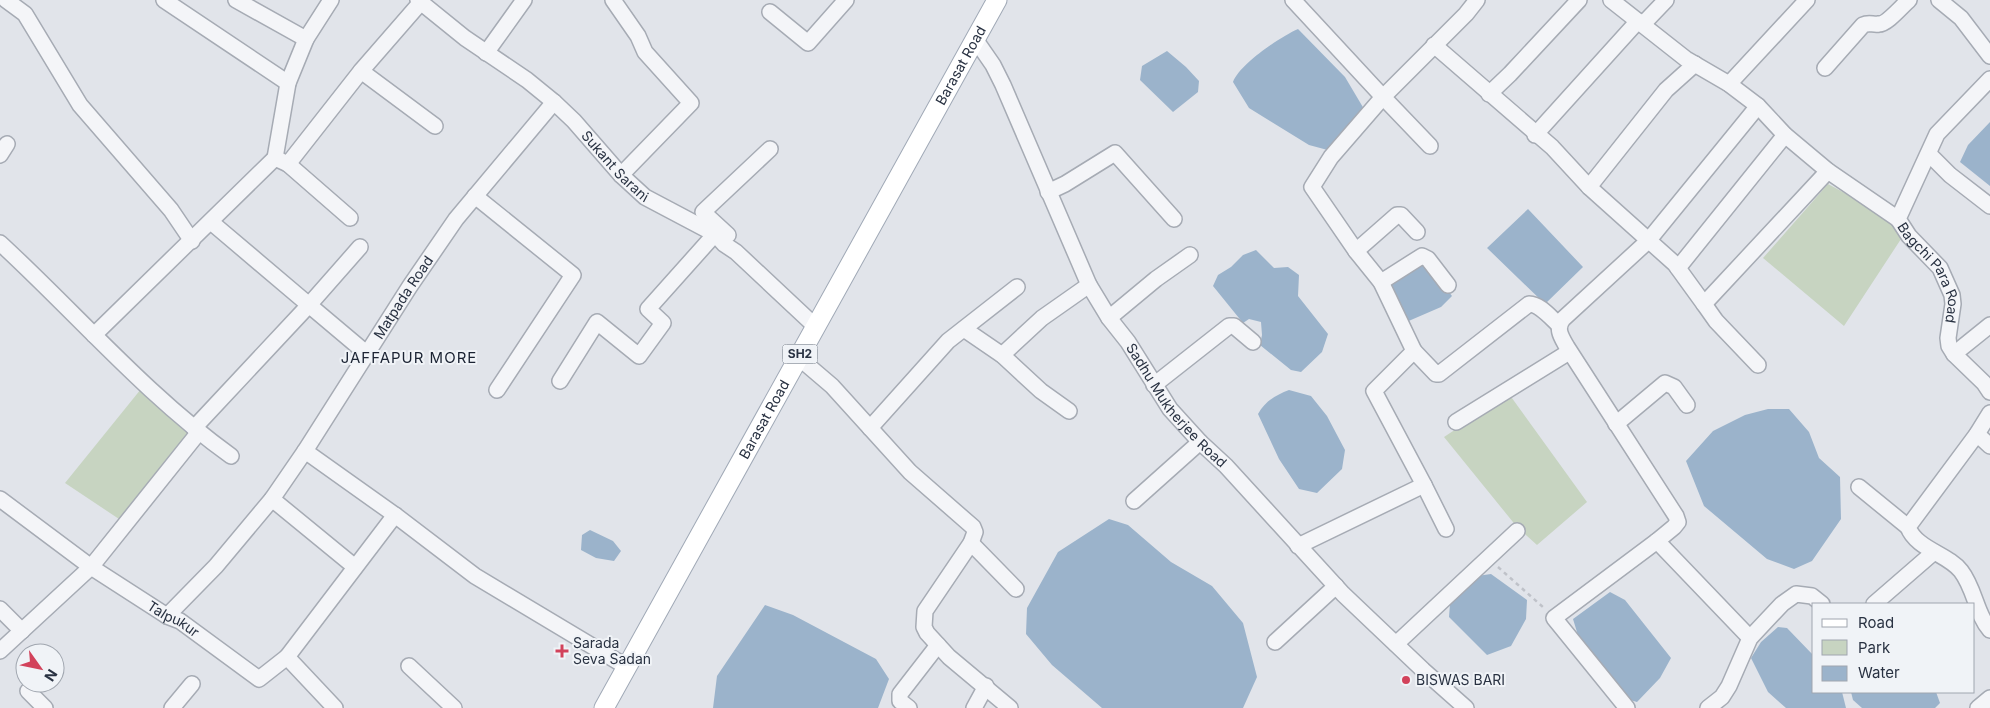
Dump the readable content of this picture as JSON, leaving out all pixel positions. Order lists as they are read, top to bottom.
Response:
{
  "streets": {
    "main road": ["Barasat Road", "SH2"],
    "street": [
      "Sukant Sarani",
      "Bagchi Para Road",
      "Matpada Road",
      "Sadhu Mukherjee Road",
      "Talpukur"
    ]
  },
  "crossings": [
    ["Barasat Road", "Sukant Sarani"],
    ["Barasat Road", "Sadhu Mukherjee Road"],
    ["Sukant Sarani", "Matpada Road"],
    ["Matpada Road", "Talpukur"]
  ],
  "districts": ["JAFFAPUR MORE"],
  "places": {
    "health": ["Sarada Seva Sadan"],
    "other": ["BISWAS BARI"]
  },
  "legend": ["Road", "Park", "Water"],
  "north": "bottom right"
}
